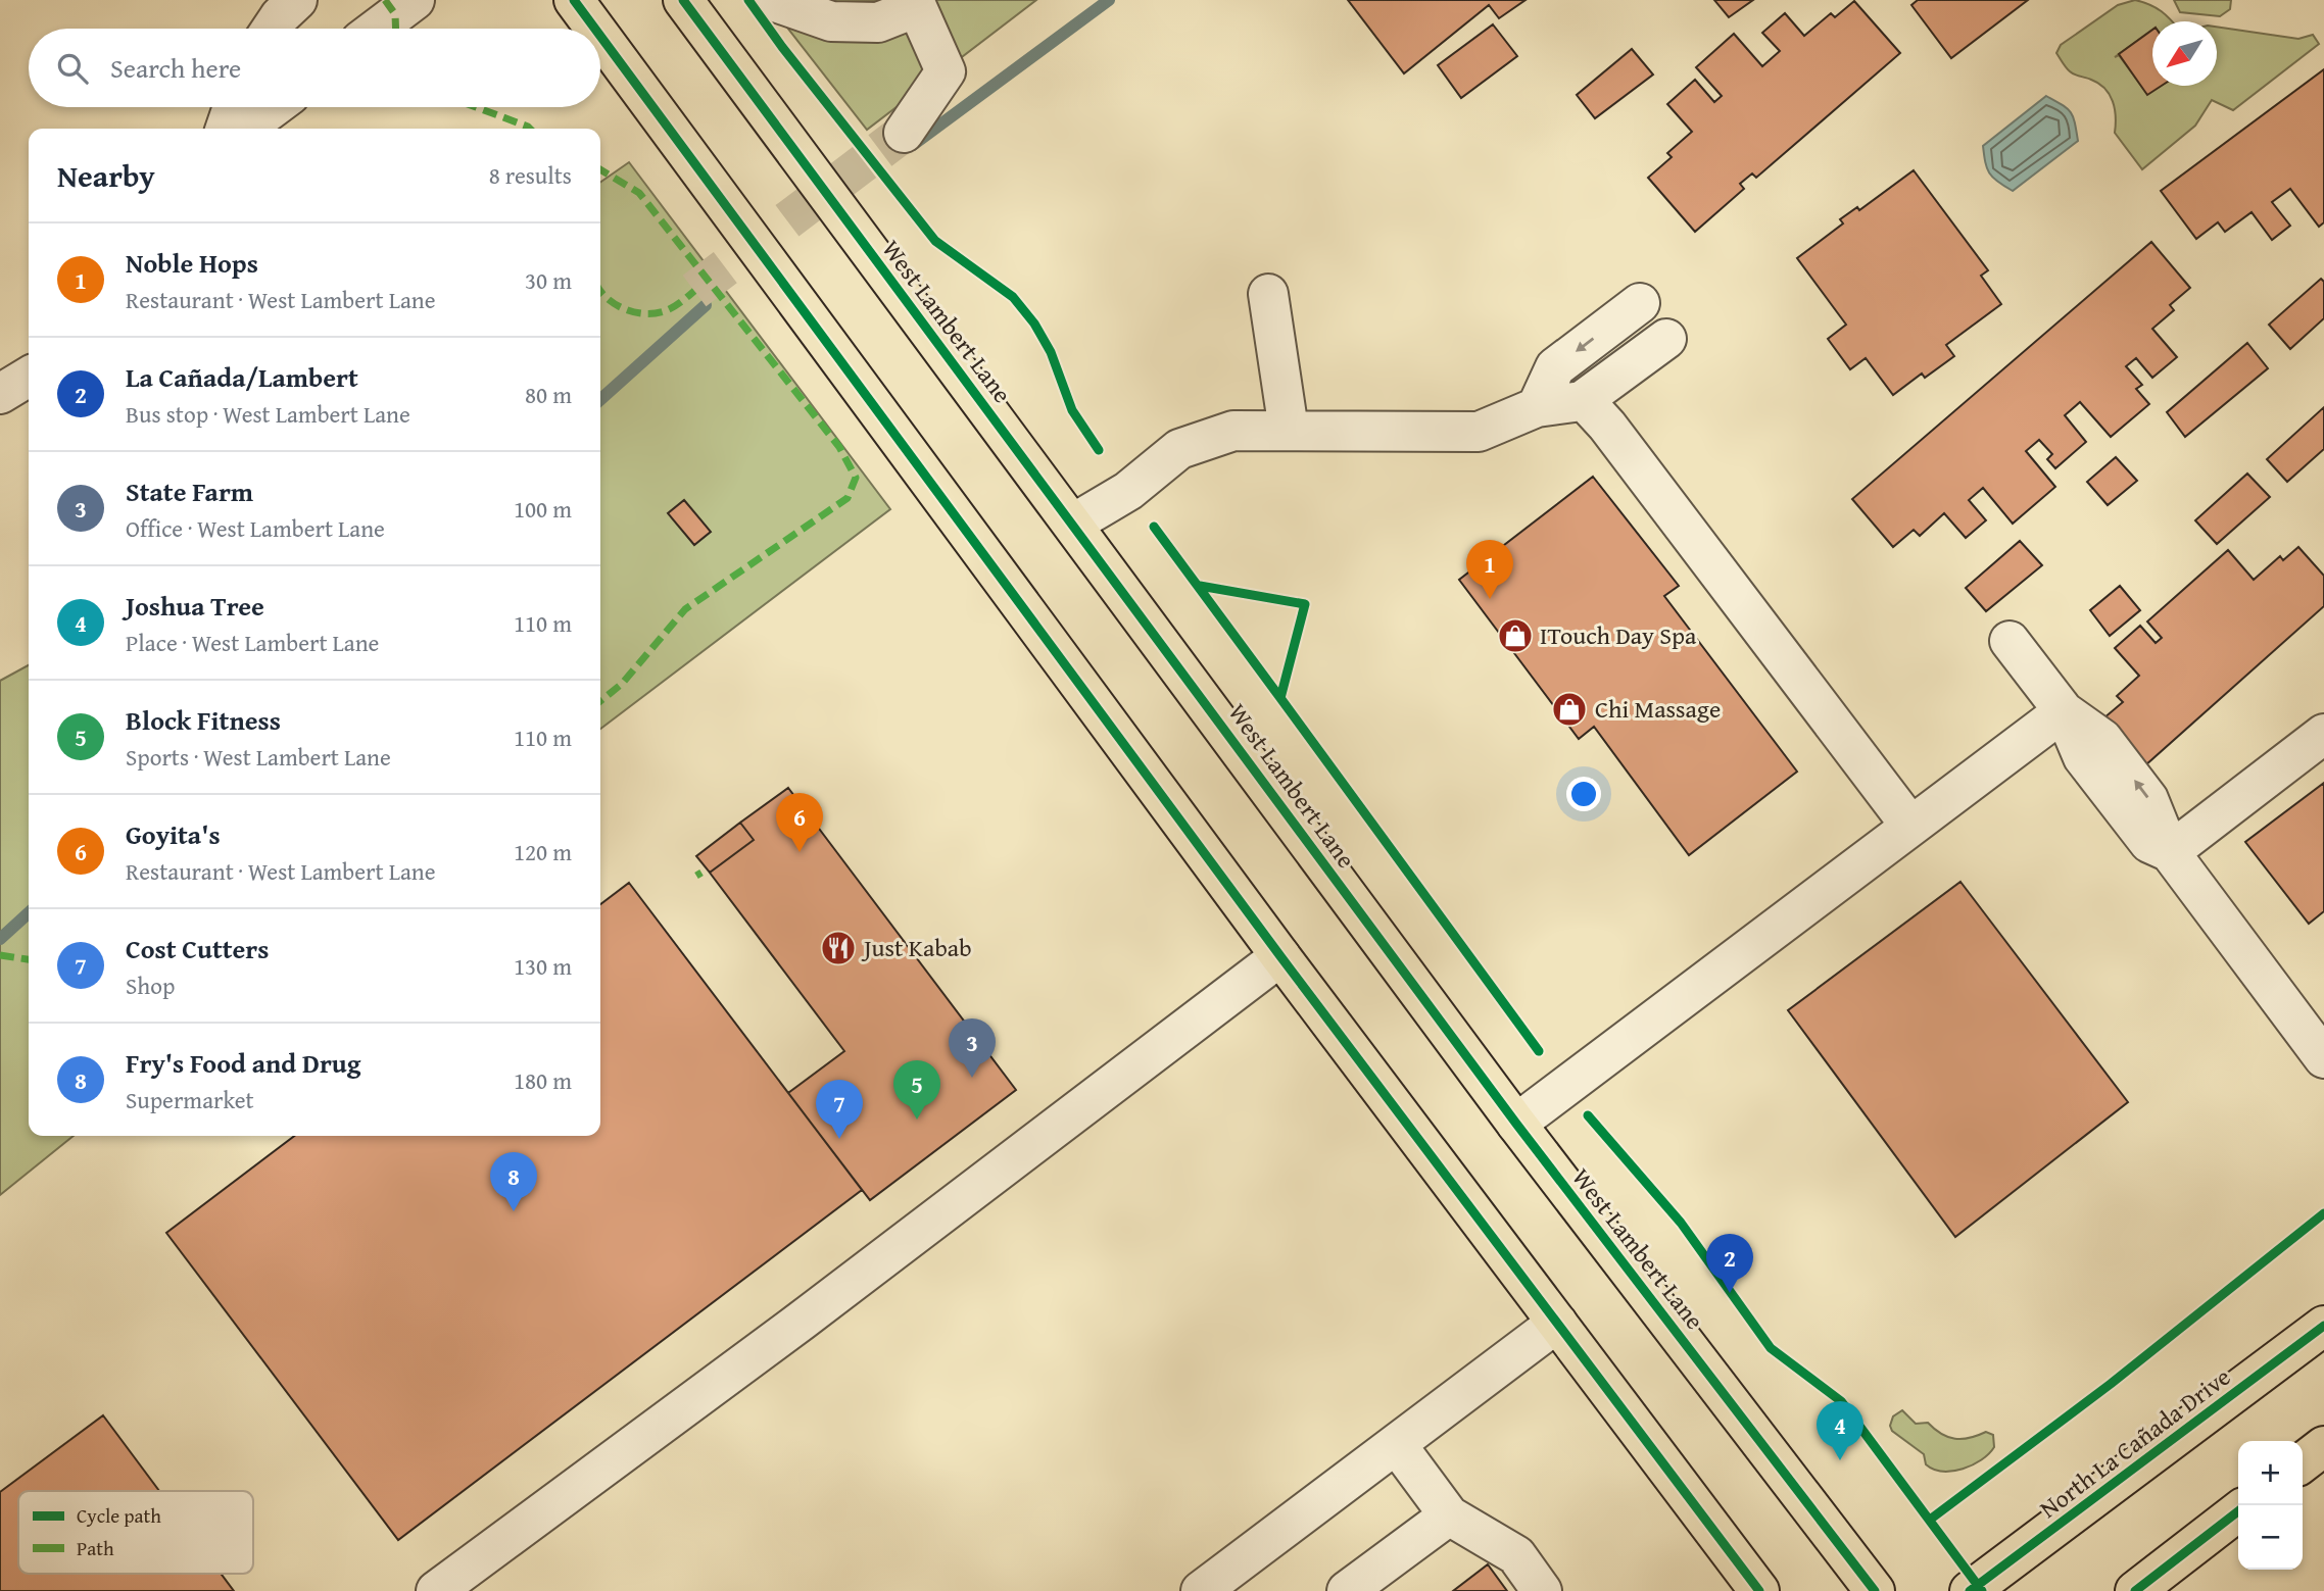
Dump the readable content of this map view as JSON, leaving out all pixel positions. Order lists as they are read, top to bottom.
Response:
{
  "streets": {
    "main road": ["West Lambert Lane", "North La Cañada Drive"]
  },
  "places": {
    "shop": ["ITouch Day Spa", "Chi Massage"],
    "restaurant": ["Just Kabab"]
  },
  "legend": ["Cycle path", "Path"],
  "north": "bottom left",
  "page": {
    "search": "Search here",
    "heading": ["Nearby", "8 results"],
    "list": [
      {
        "mark": "1",
        "name": "Noble Hops",
        "note": "Restaurant · West Lambert Lane",
        "value": "30 m"
      },
      {
        "mark": "2",
        "name": "La Cañada/Lambert",
        "note": "Bus stop · West Lambert Lane",
        "value": "80 m"
      },
      {
        "mark": "3",
        "name": "State Farm",
        "note": "Office · West Lambert Lane",
        "value": "100 m"
      },
      {
        "mark": "4",
        "name": "Joshua Tree",
        "note": "Place · West Lambert Lane",
        "value": "110 m"
      },
      {
        "mark": "5",
        "name": "Block Fitness",
        "note": "Sports · West Lambert Lane",
        "value": "110 m"
      },
      {
        "mark": "6",
        "name": "Goyita's",
        "note": "Restaurant · West Lambert Lane",
        "value": "120 m"
      },
      {
        "mark": "7",
        "name": "Cost Cutters",
        "note": "Shop",
        "value": "130 m"
      },
      {
        "mark": "8",
        "name": "Fry's Food and Drug",
        "note": "Supermarket",
        "value": "180 m"
      }
    ],
    "pins": [
      "1",
      "6",
      "3",
      "5",
      "7",
      "8",
      "2",
      "4"
    ],
    "map_buttons": ["+", "−"]
  }
}
